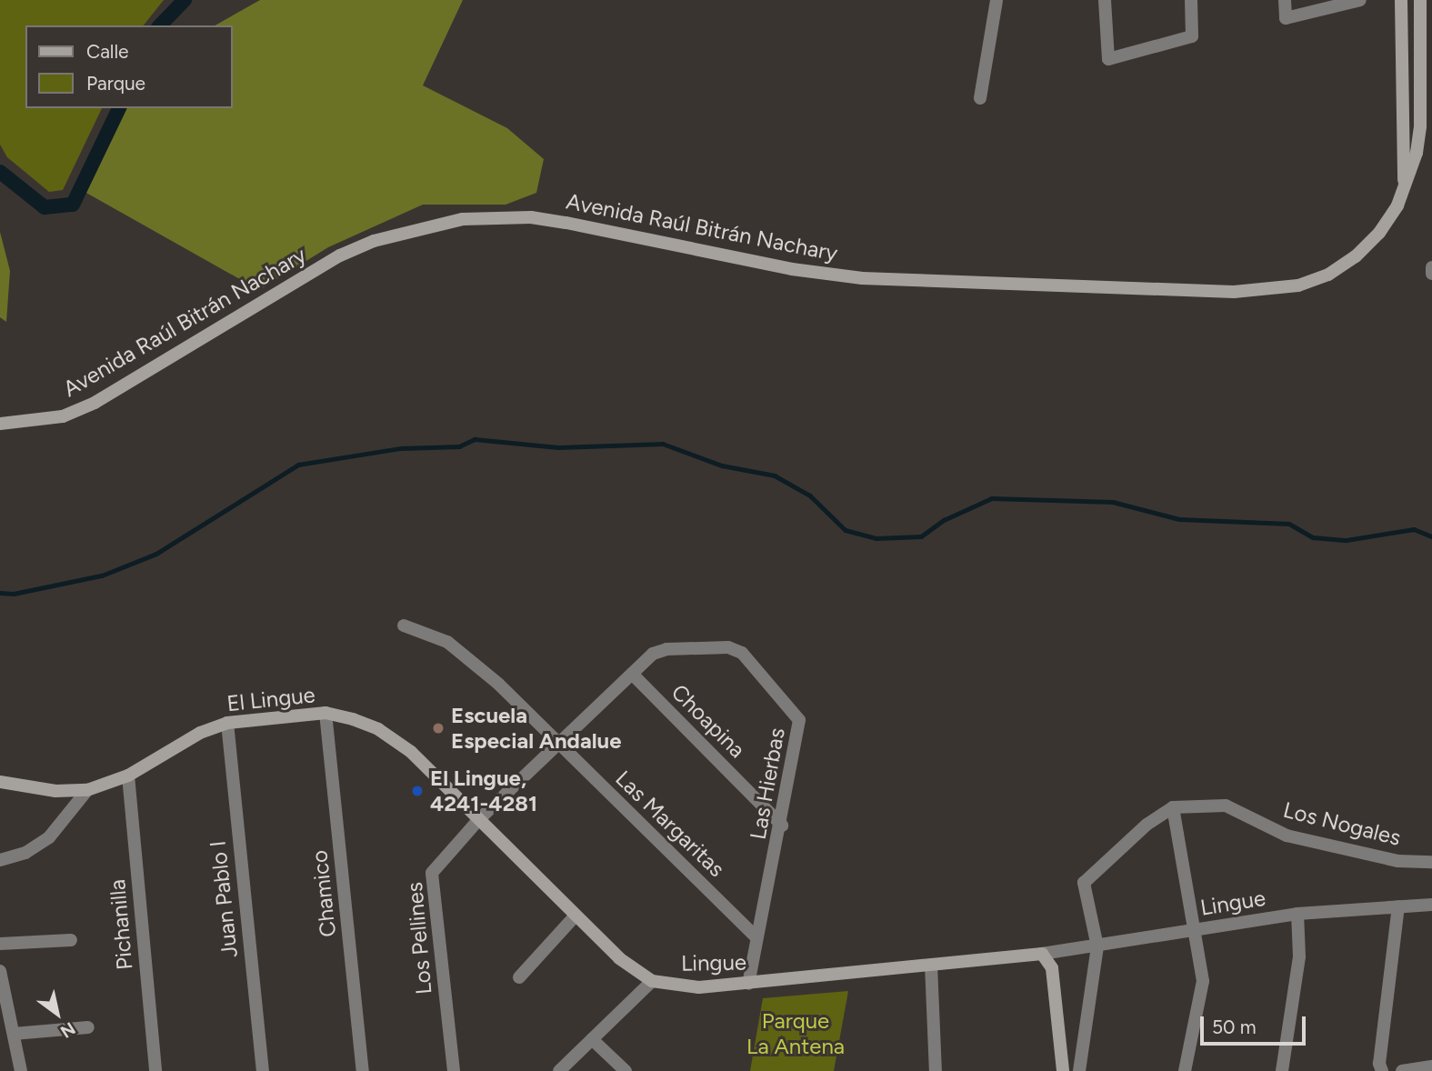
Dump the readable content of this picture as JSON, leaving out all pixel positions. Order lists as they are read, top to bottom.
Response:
{
  "streets": {
    "main road": ["Avenida Raúl Bitrán Nachary", "El Lingue", "Lingue"],
    "street": [
      "Choapina",
      "Las Hierbas",
      "Las Margaritas",
      "Los Nogales",
      "Chamico",
      "Juan Pablo I",
      "Pichanilla",
      "Los Pellines"
    ]
  },
  "crossings": [
    ["El Lingue", "Chamico"],
    ["El Lingue", "Juan Pablo I"],
    ["El Lingue", "Lingue"],
    ["El Lingue", "Pichanilla"],
    ["El Lingue", "Los Pellines"],
    ["Choapina", "Las Hierbas"],
    ["Las Hierbas", "Las Margaritas"],
    ["Las Hierbas", "Lingue"],
    ["Las Hierbas", "Los Pellines"],
    ["Las Margaritas", "Los Pellines"]
  ],
  "parks": ["Parque La Antena"],
  "places": ["Escuela Especial Andalue", "El Lingue, 4241-4281"],
  "legend": ["Calle", "Parque"],
  "scale_bar": "50 m",
  "north": "bottom right"
}
